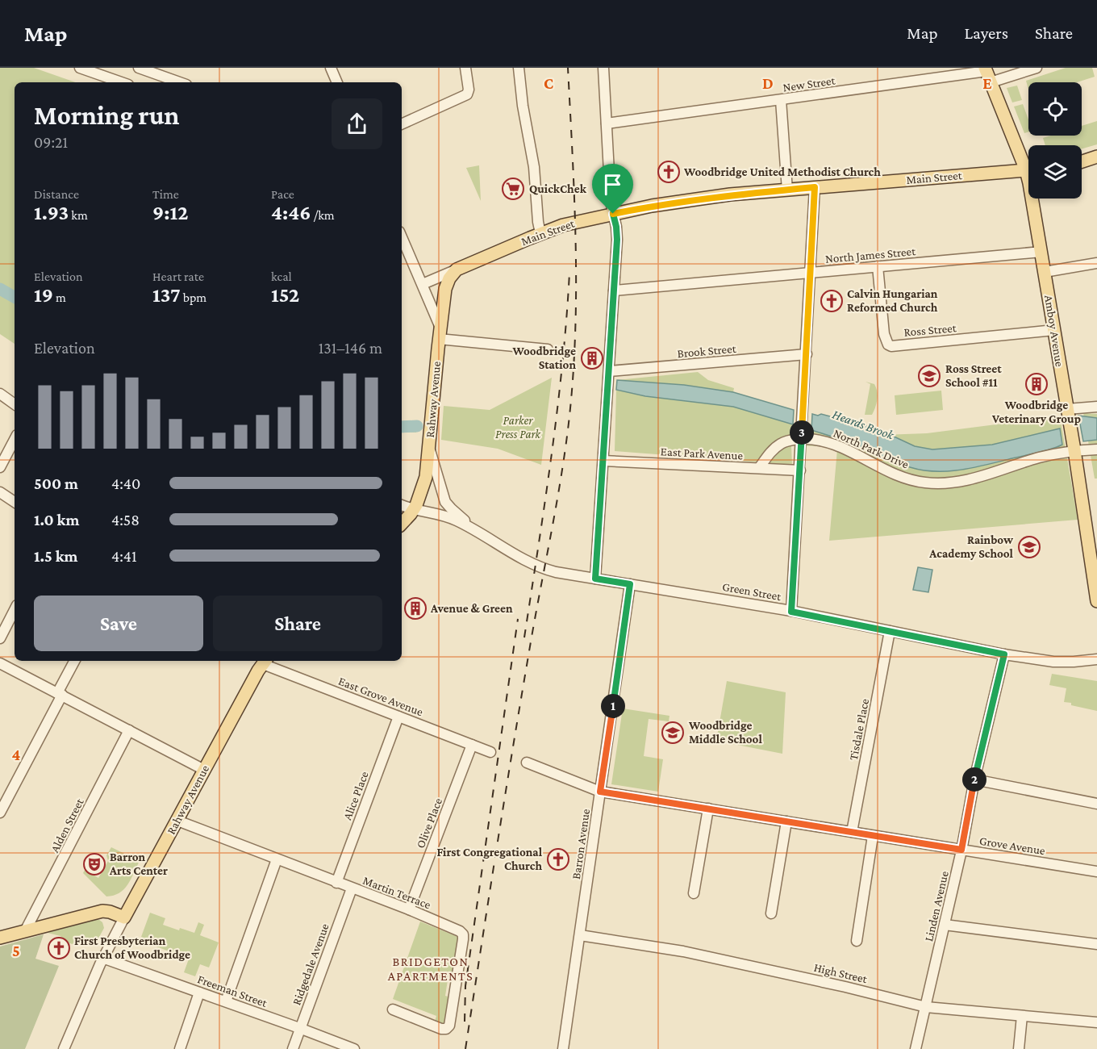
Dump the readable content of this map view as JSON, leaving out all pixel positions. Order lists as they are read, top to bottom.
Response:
{
  "streets": {
    "main road": ["Main Street", "Amboy Avenue", "Rahway Avenue"],
    "street": [
      "New Street",
      "North James Street",
      "Ross Street",
      "Brook Street",
      "North Park Drive",
      "East Park Avenue",
      "Green Street",
      "East Grove Avenue",
      "Tisdale Place",
      "Alice Place",
      "Olive Place",
      "Alden Street",
      "Barron Avenue",
      "Grove Avenue",
      "Martin Terrace",
      "Linden Avenue",
      "Ridgedale Avenue",
      "High Street",
      "Freeman Street"
    ]
  },
  "crossings": [
    ["New Street", "Amboy Avenue"],
    ["Main Street", "Rahway Avenue"],
    ["North James Street", "Ross Street"],
    ["North James Street", "Amboy Avenue"],
    ["Ross Street", "Amboy Avenue"],
    ["Amboy Avenue", "North Park Drive"],
    ["Rahway Avenue", "Green Street"],
    ["Rahway Avenue", "East Grove Avenue"],
    ["Rahway Avenue", "Martin Terrace"],
    ["Rahway Avenue", "Freeman Street"],
    ["North Park Drive", "East Park Avenue"],
    ["Green Street", "Tisdale Place"],
    ["Green Street", "Barron Avenue"],
    ["Green Street", "Linden Avenue"],
    ["East Grove Avenue", "Alice Place"],
    ["East Grove Avenue", "Olive Place"],
    ["Tisdale Place", "Grove Avenue"],
    ["Alice Place", "Martin Terrace"],
    ["Olive Place", "Martin Terrace"],
    ["Barron Avenue", "Grove Avenue"],
    ["Barron Avenue", "High Street"],
    ["Grove Avenue", "Linden Avenue"],
    ["Martin Terrace", "Ridgedale Avenue"],
    ["Linden Avenue", "High Street"],
    ["Ridgedale Avenue", "Freeman Street"]
  ],
  "districts": ["BRIDGETON APARTMENTS"],
  "water": ["Heards Brook"],
  "parks": ["Parker Press Park"],
  "places": {
    "church": [
      "Woodbridge United Methodist Church",
      "Calvin Hungarian Reformed Church",
      "First Congregational Church",
      "First Presbyterian Church of Woodbridge"
    ],
    "supermarket": ["QuickChek"],
    "building": ["Woodbridge Station", "Woodbridge Veterinary Group", "Avenue & Green"],
    "school or university": ["Ross Street School #11", "Rainbow Academy School", "Woodbridge Middle School"],
    "theatre": ["Barron Arts Center"]
  },
  "page": {
    "header": "Map",
    "nav": ["Map", "Layers", "Share"],
    "heading": ["Morning run", "09:21"],
    "stats": [
      ["Distance", "1.93 km"],
      ["Time", "9:12"],
      ["Pace", "4:46 /km"],
      ["Elevation", "19 m"],
      ["Heart rate", "137 bpm"],
      ["kcal", "152"]
    ],
    "chart": ["Elevation", "131–146 m"],
    "pins": ["3", "1", "2"],
    "list": [
      {
        "name": "500 m",
        "note": "4:40"
      },
      {
        "name": "1.0 km",
        "note": "4:58"
      },
      {
        "name": "1.5 km",
        "note": "4:41"
      }
    ],
    "buttons": ["Save", "Share"]
  },
  "grid": {
    "columns": ["C", "D", "E"],
    "rows": ["4", "5"]
  }
}
